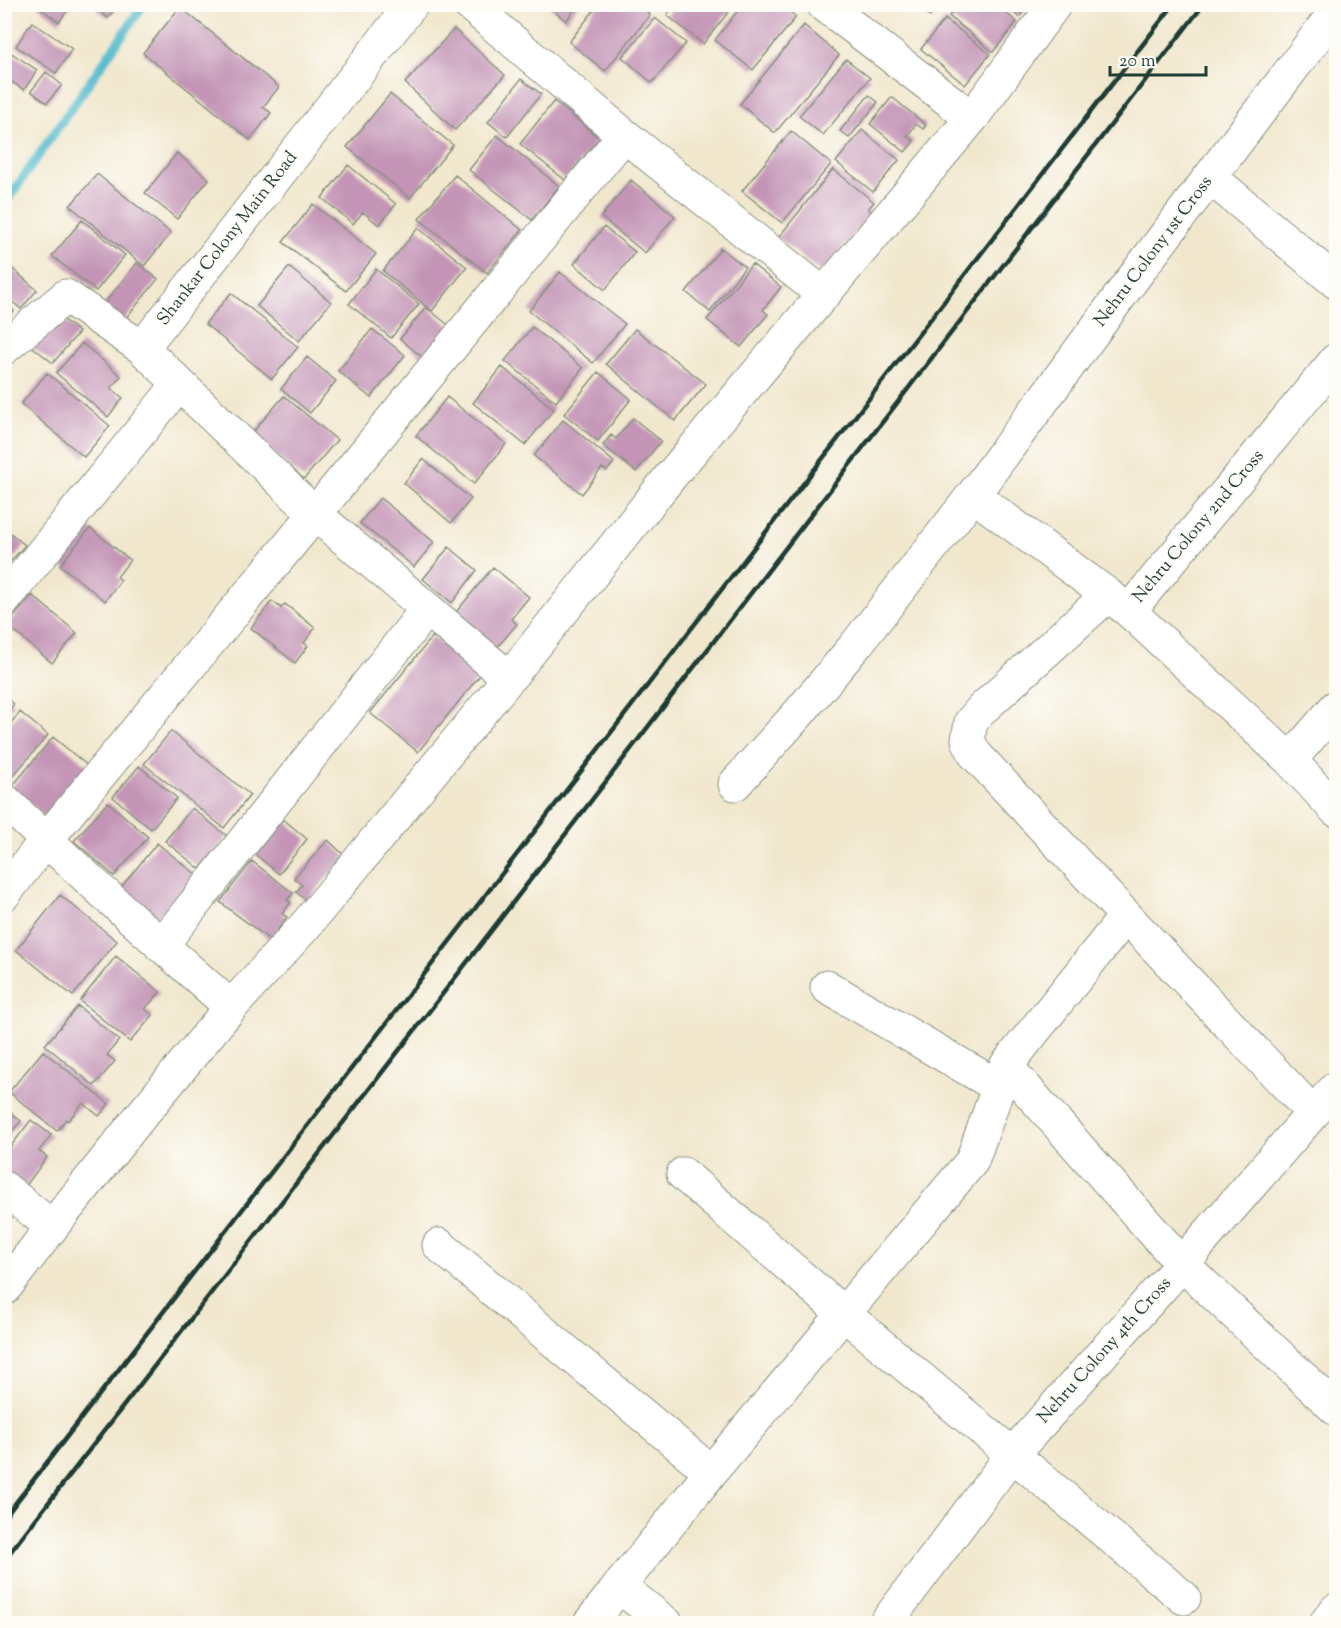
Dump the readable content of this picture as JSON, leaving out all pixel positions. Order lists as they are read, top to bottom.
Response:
{
  "streets": {
    "street": [
      "Shankar Colony Main Road",
      "Nehru Colony 1st Cross",
      "Nehru Colony 2nd Cross",
      "Nehru Colony 4th Cross"
    ]
  },
  "scale_bar": "20 m"
}
